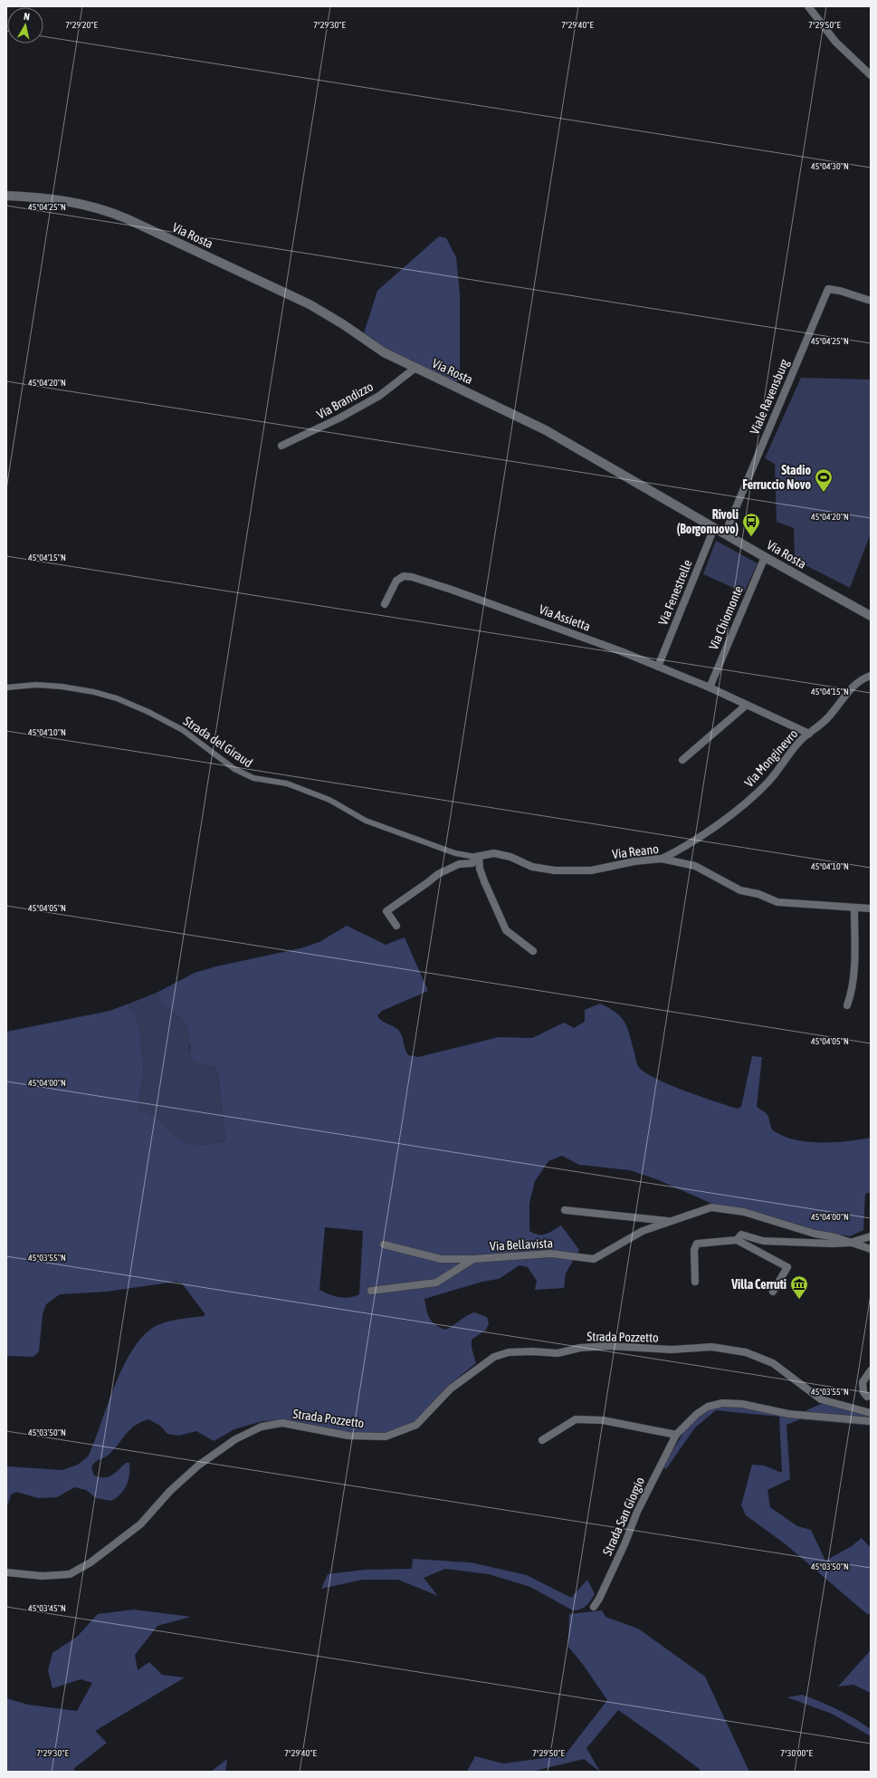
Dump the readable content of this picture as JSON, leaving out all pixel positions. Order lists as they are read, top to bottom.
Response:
{
  "streets": {
    "street": [
      "Via Rosta",
      "Viale Ravensburg",
      "Via Brandizzo",
      "Via Fenestrelle",
      "Via Assietta",
      "Via Chiomonte",
      "Strada del Giraud",
      "Via Monginevro",
      "Via Reano",
      "Via Bellavista",
      "Strada Pozzetto",
      "Strada San Giorgio"
    ]
  },
  "crossings": [
    ["Via Rosta", "Viale Ravensburg"],
    ["Via Rosta", "Via Brandizzo"],
    ["Via Rosta", "Via Fenestrelle"],
    ["Via Rosta", "Via Chiomonte"],
    ["Via Fenestrelle", "Via Assietta"],
    ["Via Assietta", "Via Chiomonte"],
    ["Via Assietta", "Via Monginevro"],
    ["Strada del Giraud", "Via Reano"],
    ["Via Monginevro", "Via Reano"]
  ],
  "places": {
    "sports": ["Stadio Ferruccio Novo"],
    "bus stop": ["Rivoli (Borgonuovo)"],
    "museum": ["Villa Cerruti"]
  },
  "north": "top",
  "coordinates": [
    "7°29'20\"E",
    "7°29'30\"E",
    "7°29'40\"E",
    "7°29'50\"E",
    "45°04'30\"N",
    "45°04'25\"N",
    "45°04'20\"N",
    "45°04'15\"N",
    "45°04'10\"N",
    "45°04'05\"N",
    "45°04'00\"N",
    "45°03'55\"N",
    "45°03'50\"N",
    "45°03'45\"N",
    "7°30'00\"E"
  ]
}
